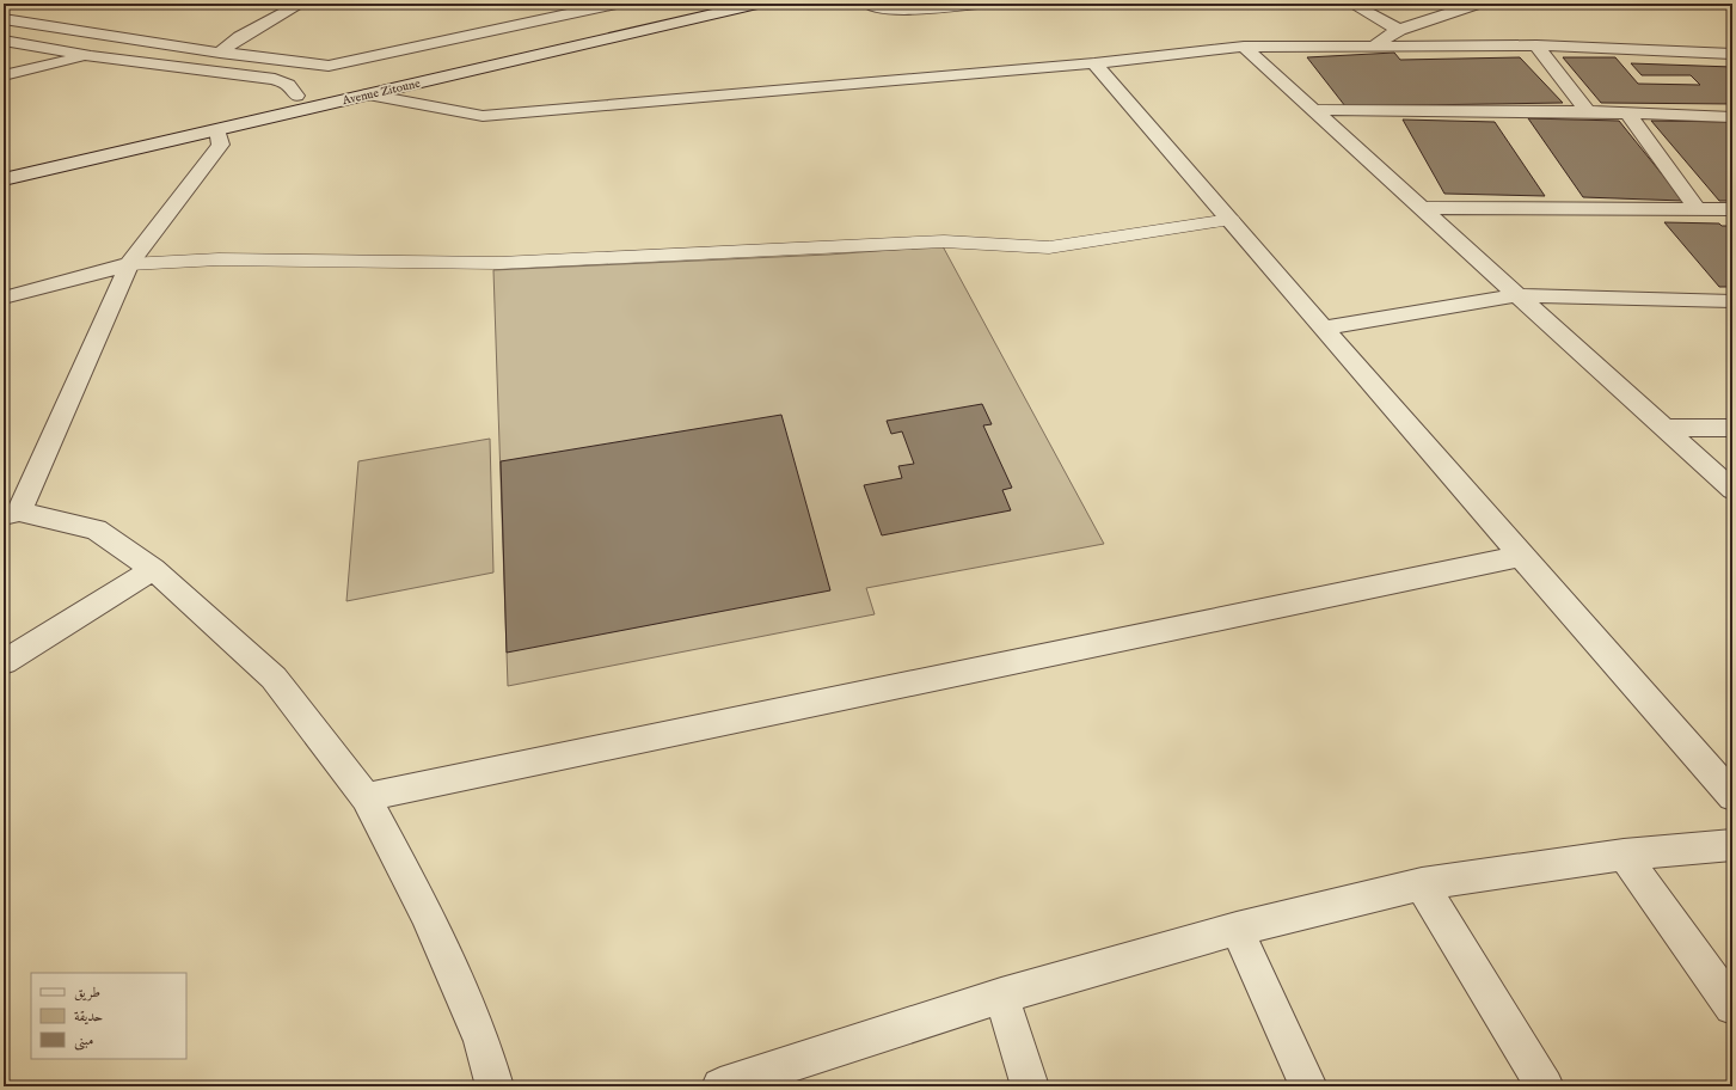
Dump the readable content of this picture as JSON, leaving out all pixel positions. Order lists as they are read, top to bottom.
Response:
{
  "streets": {
    "street": ["Avenue Zitoune"]
  },
  "legend": ["طريق", "حديقة", "مبنى"]
}
